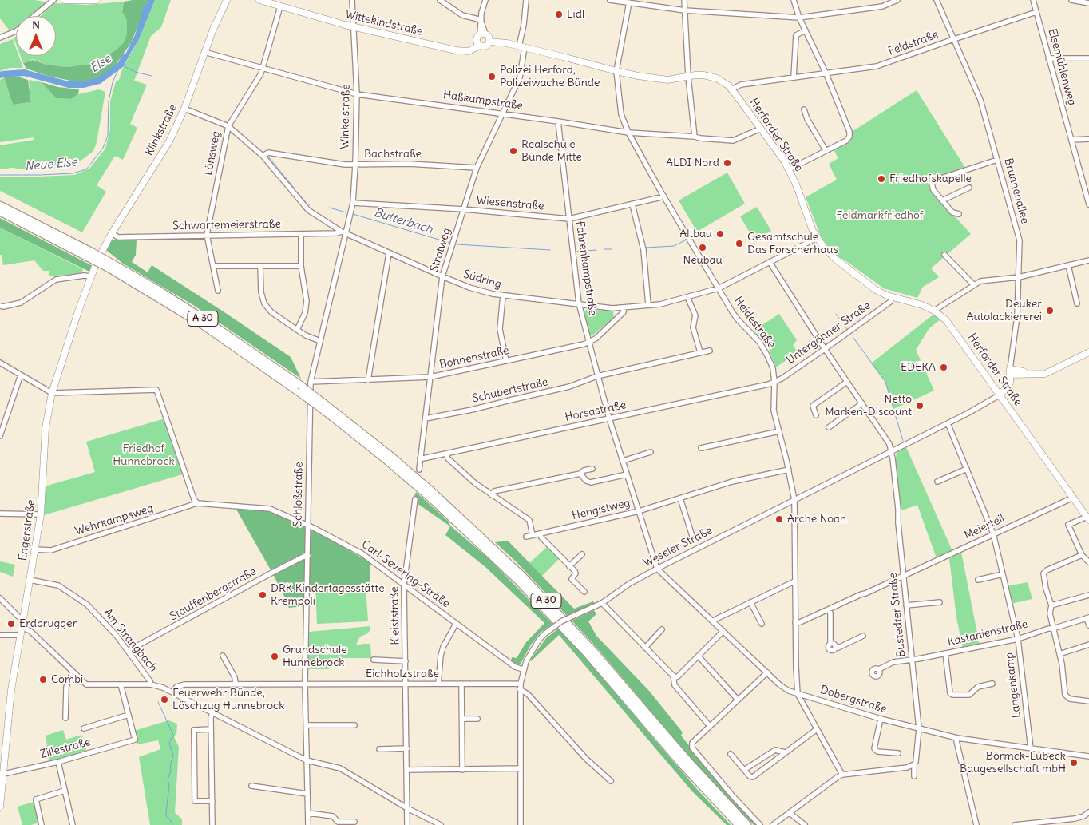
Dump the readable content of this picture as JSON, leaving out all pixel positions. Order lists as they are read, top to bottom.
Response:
{
  "streets": {
    "highway": ["A 30"],
    "main road": [
      "Wittekindstraße",
      "Klinkstraße",
      "Herforder Straße",
      "Brunnenallee",
      "Engerstraße"
    ],
    "street": [
      "Feldstraße",
      "Elsemühlenweg",
      "Haßkampstraße",
      "Winkelstraße",
      "Lönsweg",
      "Bachstraße",
      "Wiesenstraße",
      "Schwartemeierstraße",
      "Strotweg",
      "Fahrenkampstraße",
      "Südring",
      "Heidestraße",
      "Untergönner Straße",
      "Bohnenstraße",
      "Schubertstraße",
      "Horsastraße",
      "Schloßstraße",
      "Hengistweg",
      "Wehrkampsweg",
      "Meierteil",
      "Weseler Straße",
      "Carl-Severing-Straße",
      "Stauffenbergstraße",
      "Bustedter Straße",
      "Kleiststraße",
      "Kastanienstraße",
      "Am Strangbach",
      "Eichholzstraße",
      "Langenkamp",
      "Dobergstraße",
      "Zillestraße"
    ]
  },
  "crossings": [
    ["Wittekindstraße", "Winkelstraße"],
    ["Wittekindstraße", "Herforder Straße"],
    ["Wittekindstraße", "Lönsweg"],
    ["Feldstraße", "Elsemühlenweg"],
    ["Feldstraße", "Herforder Straße"],
    ["Feldstraße", "Brunnenallee"],
    ["Haßkampstraße", "Winkelstraße"],
    ["Haßkampstraße", "Klinkstraße"],
    ["Haßkampstraße", "Herforder Straße"],
    ["Haßkampstraße", "Lönsweg"],
    ["Haßkampstraße", "Strotweg"],
    ["Haßkampstraße", "Fahrenkampstraße"],
    ["Haßkampstraße", "Heidestraße"],
    ["Winkelstraße", "Bachstraße"],
    ["Winkelstraße", "Wiesenstraße"],
    ["Winkelstraße", "Schwartemeierstraße"],
    ["Winkelstraße", "Südring"],
    ["Winkelstraße", "Schloßstraße"],
    ["Klinkstraße", "Schwartemeierstraße"],
    ["Klinkstraße", "Südring"],
    ["Klinkstraße", "Engerstraße"],
    ["Herforder Straße", "Brunnenallee"],
    ["Herforder Straße", "Strotweg"],
    ["Herforder Straße", "Südring"],
    ["Herforder Straße", "Heidestraße"],
    ["Herforder Straße", "Untergönner Straße"],
    ["Herforder Straße", "Meierteil"],
    ["Herforder Straße", "Weseler Straße"],
    ["Lönsweg", "Schwartemeierstraße"],
    ["Lönsweg", "Südring"],
    ["Bachstraße", "Strotweg"],
    ["Bachstraße", "Südring"],
    ["Brunnenallee", "Weseler Straße"],
    ["Wiesenstraße", "Strotweg"],
    ["Wiesenstraße", "Fahrenkampstraße"],
    ["Wiesenstraße", "Heidestraße"],
    ["Schwartemeierstraße", "Südring"],
    ["Schwartemeierstraße", "Schloßstraße"],
    ["Strotweg", "Südring"],
    ["Strotweg", "Bohnenstraße"],
    ["Strotweg", "Schubertstraße"],
    ["Strotweg", "Horsastraße"],
    ["Fahrenkampstraße", "Südring"],
    ["Fahrenkampstraße", "Bohnenstraße"],
    ["Fahrenkampstraße", "Schubertstraße"],
    ["Fahrenkampstraße", "Horsastraße"],
    ["Fahrenkampstraße", "Hengistweg"],
    ["Fahrenkampstraße", "Weseler Straße"],
    ["Fahrenkampstraße", "Dobergstraße"],
    ["Südring", "Heidestraße"],
    ["Südring", "Bohnenstraße"],
    ["Südring", "Schloßstraße"],
    ["Südring", "Bustedter Straße"],
    ["Heidestraße", "Untergönner Straße"],
    ["Heidestraße", "Horsastraße"],
    ["Heidestraße", "Hengistweg"],
    ["Heidestraße", "Meierteil"],
    ["Heidestraße", "Weseler Straße"],
    ["Heidestraße", "Dobergstraße"],
    ["Untergönner Straße", "Horsastraße"],
    ["Untergönner Straße", "Bustedter Straße"],
    ["Bohnenstraße", "Schloßstraße"],
    ["Schloßstraße", "Carl-Severing-Straße"],
    ["Schloßstraße", "Stauffenbergstraße"],
    ["Schloßstraße", "Eichholzstraße"],
    ["Wehrkampsweg", "Engerstraße"],
    ["Wehrkampsweg", "Carl-Severing-Straße"],
    ["Meierteil", "Bustedter Straße"],
    ["Meierteil", "Langenkamp"],
    ["Engerstraße", "Am Strangbach"],
    ["Engerstraße", "Zillestraße"],
    ["Weseler Straße", "Carl-Severing-Straße"],
    ["Weseler Straße", "Bustedter Straße"],
    ["Weseler Straße", "Eichholzstraße"],
    ["Weseler Straße", "Langenkamp"],
    ["Weseler Straße", "Dobergstraße"],
    ["Carl-Severing-Straße", "Kleiststraße"],
    ["Stauffenbergstraße", "Am Strangbach"],
    ["Bustedter Straße", "Kastanienstraße"],
    ["Bustedter Straße", "Dobergstraße"],
    ["Kleiststraße", "Eichholzstraße"],
    ["Kastanienstraße", "Langenkamp"],
    ["Langenkamp", "Dobergstraße"]
  ],
  "water": ["Else", "Neue Else", "Butterbach"],
  "parks": ["Feldmarkfriedhof", "Friedhof Hunnebrock"],
  "places": [
    "Lidl",
    "Polizei Herford, Polizeiwache Bünde",
    "Realschule Bünde Mitte",
    "ALDI Nord",
    "Friedhofskapelle",
    "Altbau",
    "Gesamtschule Das Forscherhaus",
    "Neubau",
    "Deuker Autolackiererei",
    "EDEKA",
    "Netto Marken-Discount",
    "Arche Noah",
    "DRK Kindertagesstätte Krempoli",
    "Erdbrugger",
    "Grundschule Hunnebrock",
    "Combi",
    "Feuerwehr Bünde, Löschzug Hunnebrock",
    "Börmck-Lübeck Baugesellschaft mbH"
  ],
  "north": "top"
}
